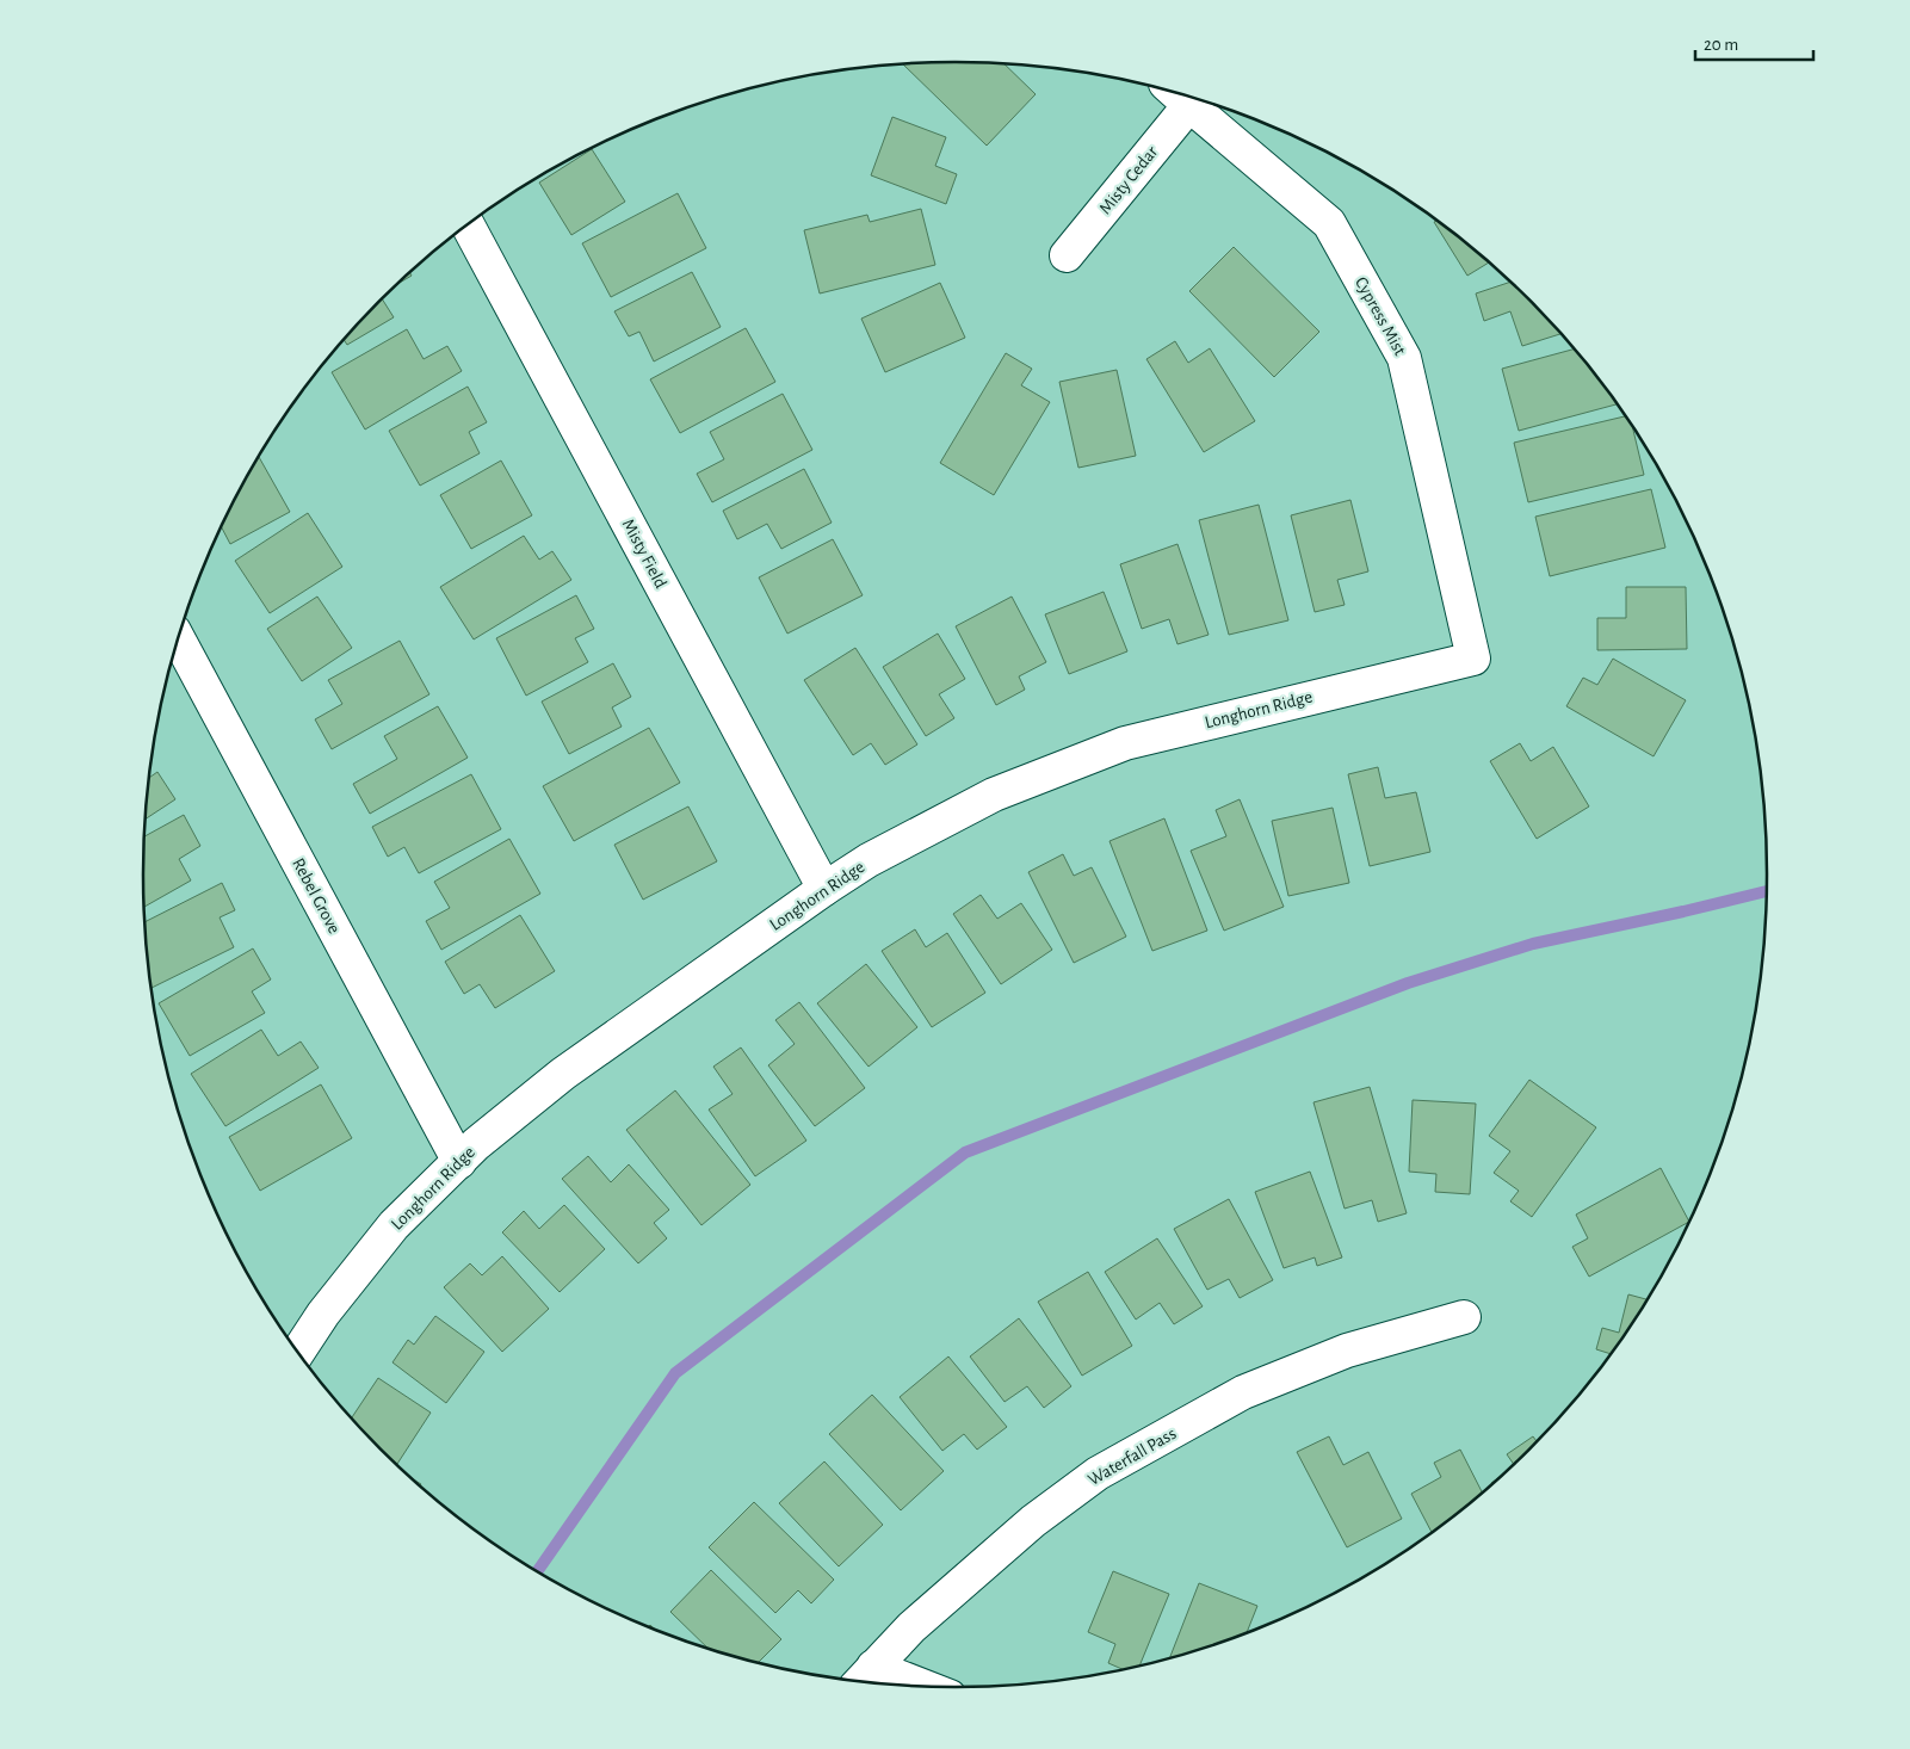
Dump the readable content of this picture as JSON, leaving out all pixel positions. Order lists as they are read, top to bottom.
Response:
{
  "streets": {
    "street": [
      "Misty Cedar",
      "Cypress Mist",
      "Misty Field",
      "Longhorn Ridge",
      "Rebel Grove",
      "Waterfall Pass"
    ]
  },
  "crossings": [
    ["Misty Cedar", "Cypress Mist"],
    ["Cypress Mist", "Longhorn Ridge"],
    ["Misty Field", "Longhorn Ridge"],
    ["Longhorn Ridge", "Rebel Grove"]
  ],
  "scale_bar": "20 m"
}
